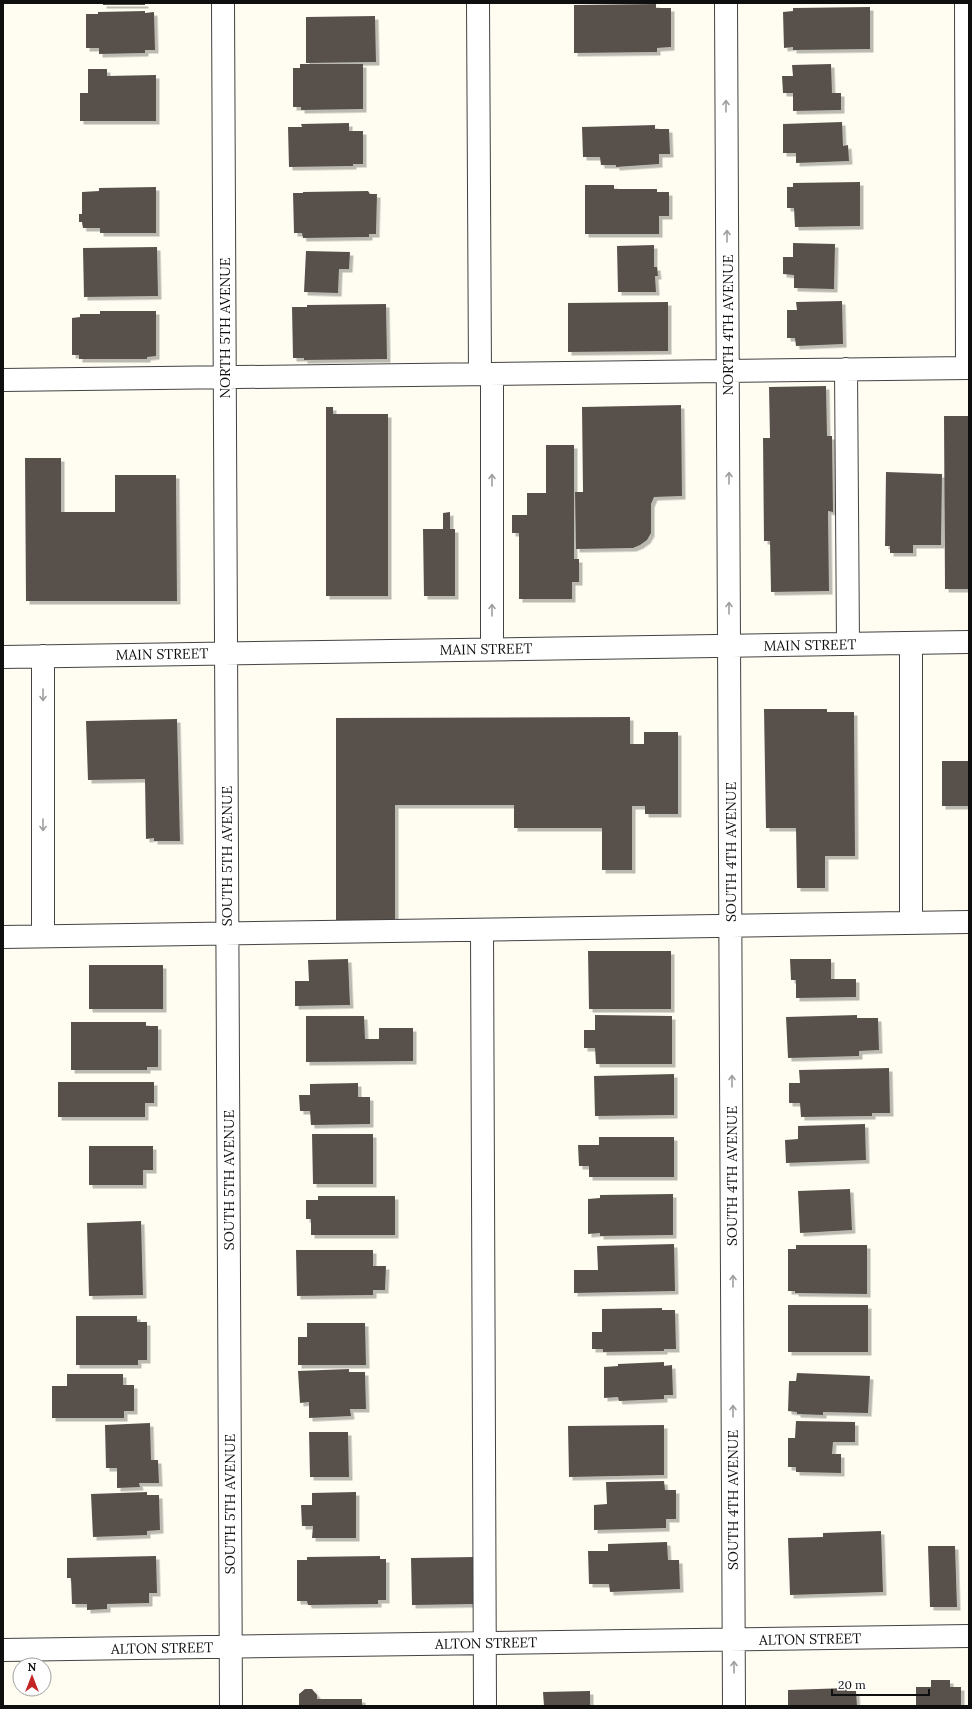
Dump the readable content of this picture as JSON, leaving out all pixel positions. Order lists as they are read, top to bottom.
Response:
{
  "streets": {
    "street": [
      "NORTH 4TH AVENUE",
      "NORTH 5TH AVENUE",
      "MAIN STREET",
      "SOUTH 4TH AVENUE",
      "SOUTH 5TH AVENUE",
      "ALTON STREET"
    ]
  },
  "crossings": [
    ["NORTH 4TH AVENUE", "MAIN STREET"],
    ["NORTH 4TH AVENUE", "SOUTH 4TH AVENUE"],
    ["NORTH 5TH AVENUE", "MAIN STREET"],
    ["NORTH 5TH AVENUE", "SOUTH 5TH AVENUE"],
    ["MAIN STREET", "SOUTH 4TH AVENUE"],
    ["MAIN STREET", "SOUTH 5TH AVENUE"],
    ["SOUTH 4TH AVENUE", "ALTON STREET"],
    ["SOUTH 5TH AVENUE", "ALTON STREET"]
  ],
  "one_way": ["SOUTH 4TH AVENUE"],
  "scale_bar": "20 m",
  "north": "top"
}
